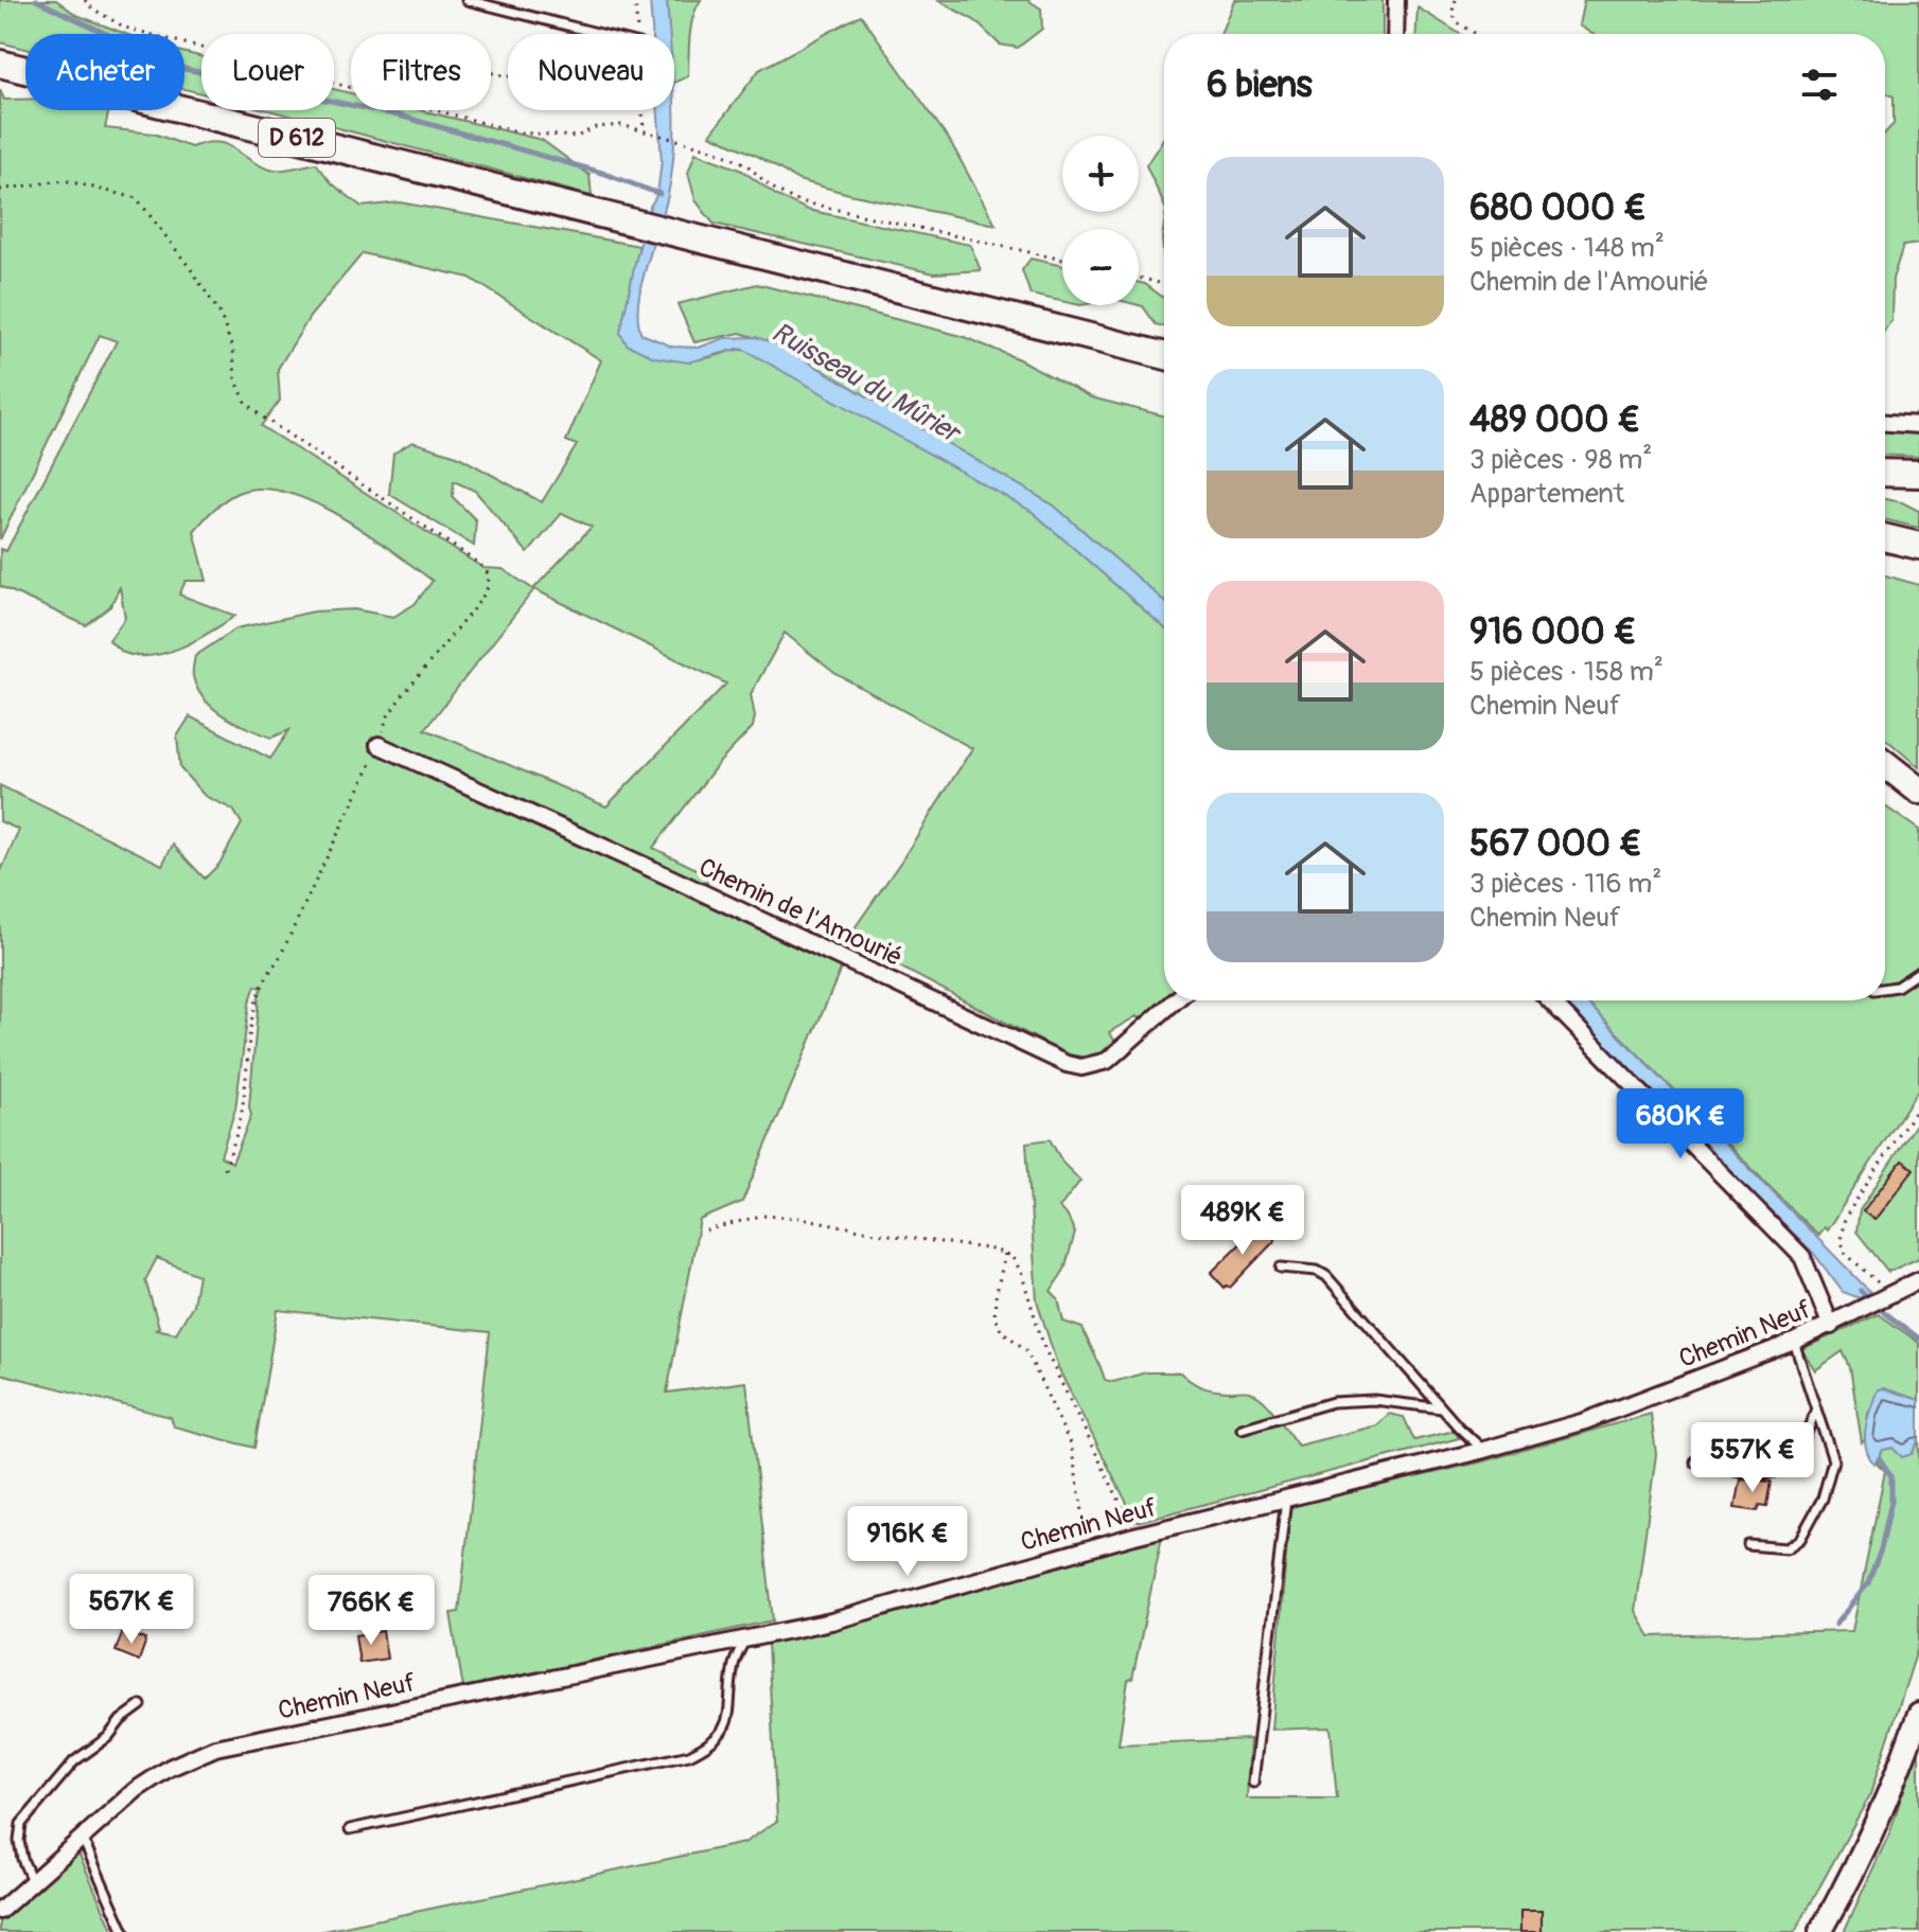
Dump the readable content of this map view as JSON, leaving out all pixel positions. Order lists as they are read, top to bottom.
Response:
{
  "streets": {
    "highway": ["D 612"],
    "street": ["Chemin de l'Amourié", "Chemin Neuf"]
  },
  "water": ["Ruisseau du Mûrier"],
  "page": {
    "chip": [
      "Acheter",
      "Louer",
      "Filtres",
      "Nouveau"
    ],
    "heading": "6 biens",
    "map_buttons": ["+", "−"],
    "list": [
      {
        "name": "680 000 €",
        "note": "5 pièces · 148 m² · Chemin de l'Amourié"
      },
      {
        "name": "489 000 €",
        "note": "3 pièces · 98 m² · Appartement"
      },
      {
        "name": "916 000 €",
        "note": "5 pièces · 158 m² · Chemin Neuf"
      },
      {
        "name": "567 000 €",
        "note": "3 pièces · 116 m² · Chemin Neuf"
      }
    ],
    "price": [
      "680K €",
      "489K €",
      "557K €",
      "916K €",
      "567K €",
      "766K €"
    ]
  }
}
